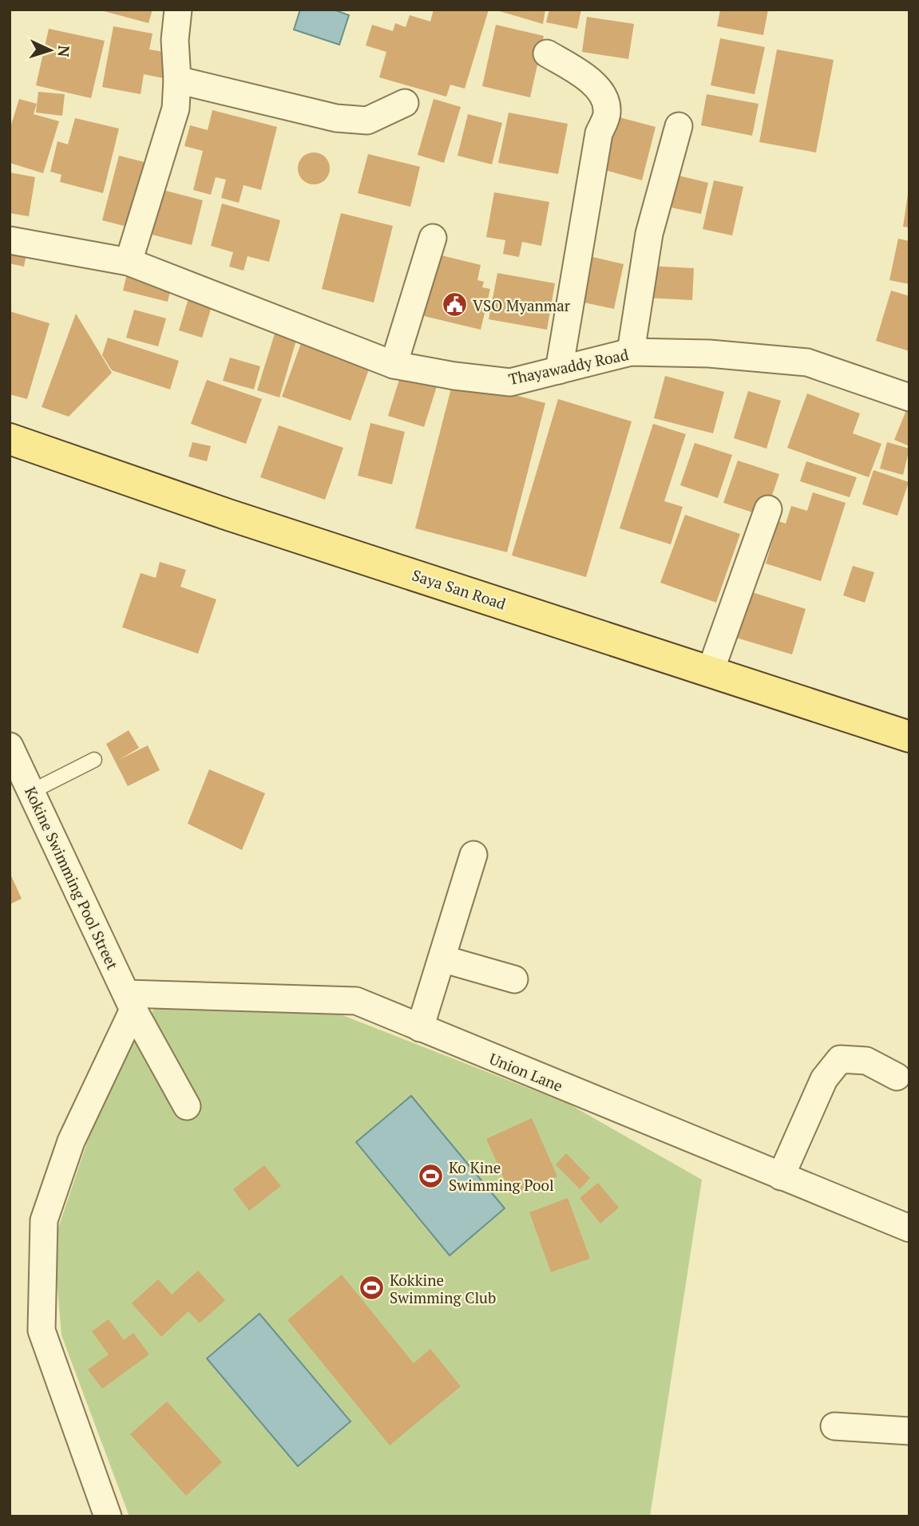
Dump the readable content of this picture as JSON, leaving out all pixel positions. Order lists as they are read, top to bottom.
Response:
{
  "streets": {
    "main road": ["Saya San Road"],
    "street": ["Thayawaddy Road", "Kokine Swimming Pool Street", "Union Lane"]
  },
  "crossings": [
    ["Kokine Swimming Pool Street", "Union Lane"]
  ],
  "places": {
    "public building": ["VSO Myanmar"],
    "sports": ["Ko Kine Swimming Pool", "Kokkine Swimming Club"]
  },
  "north": "right"
}
